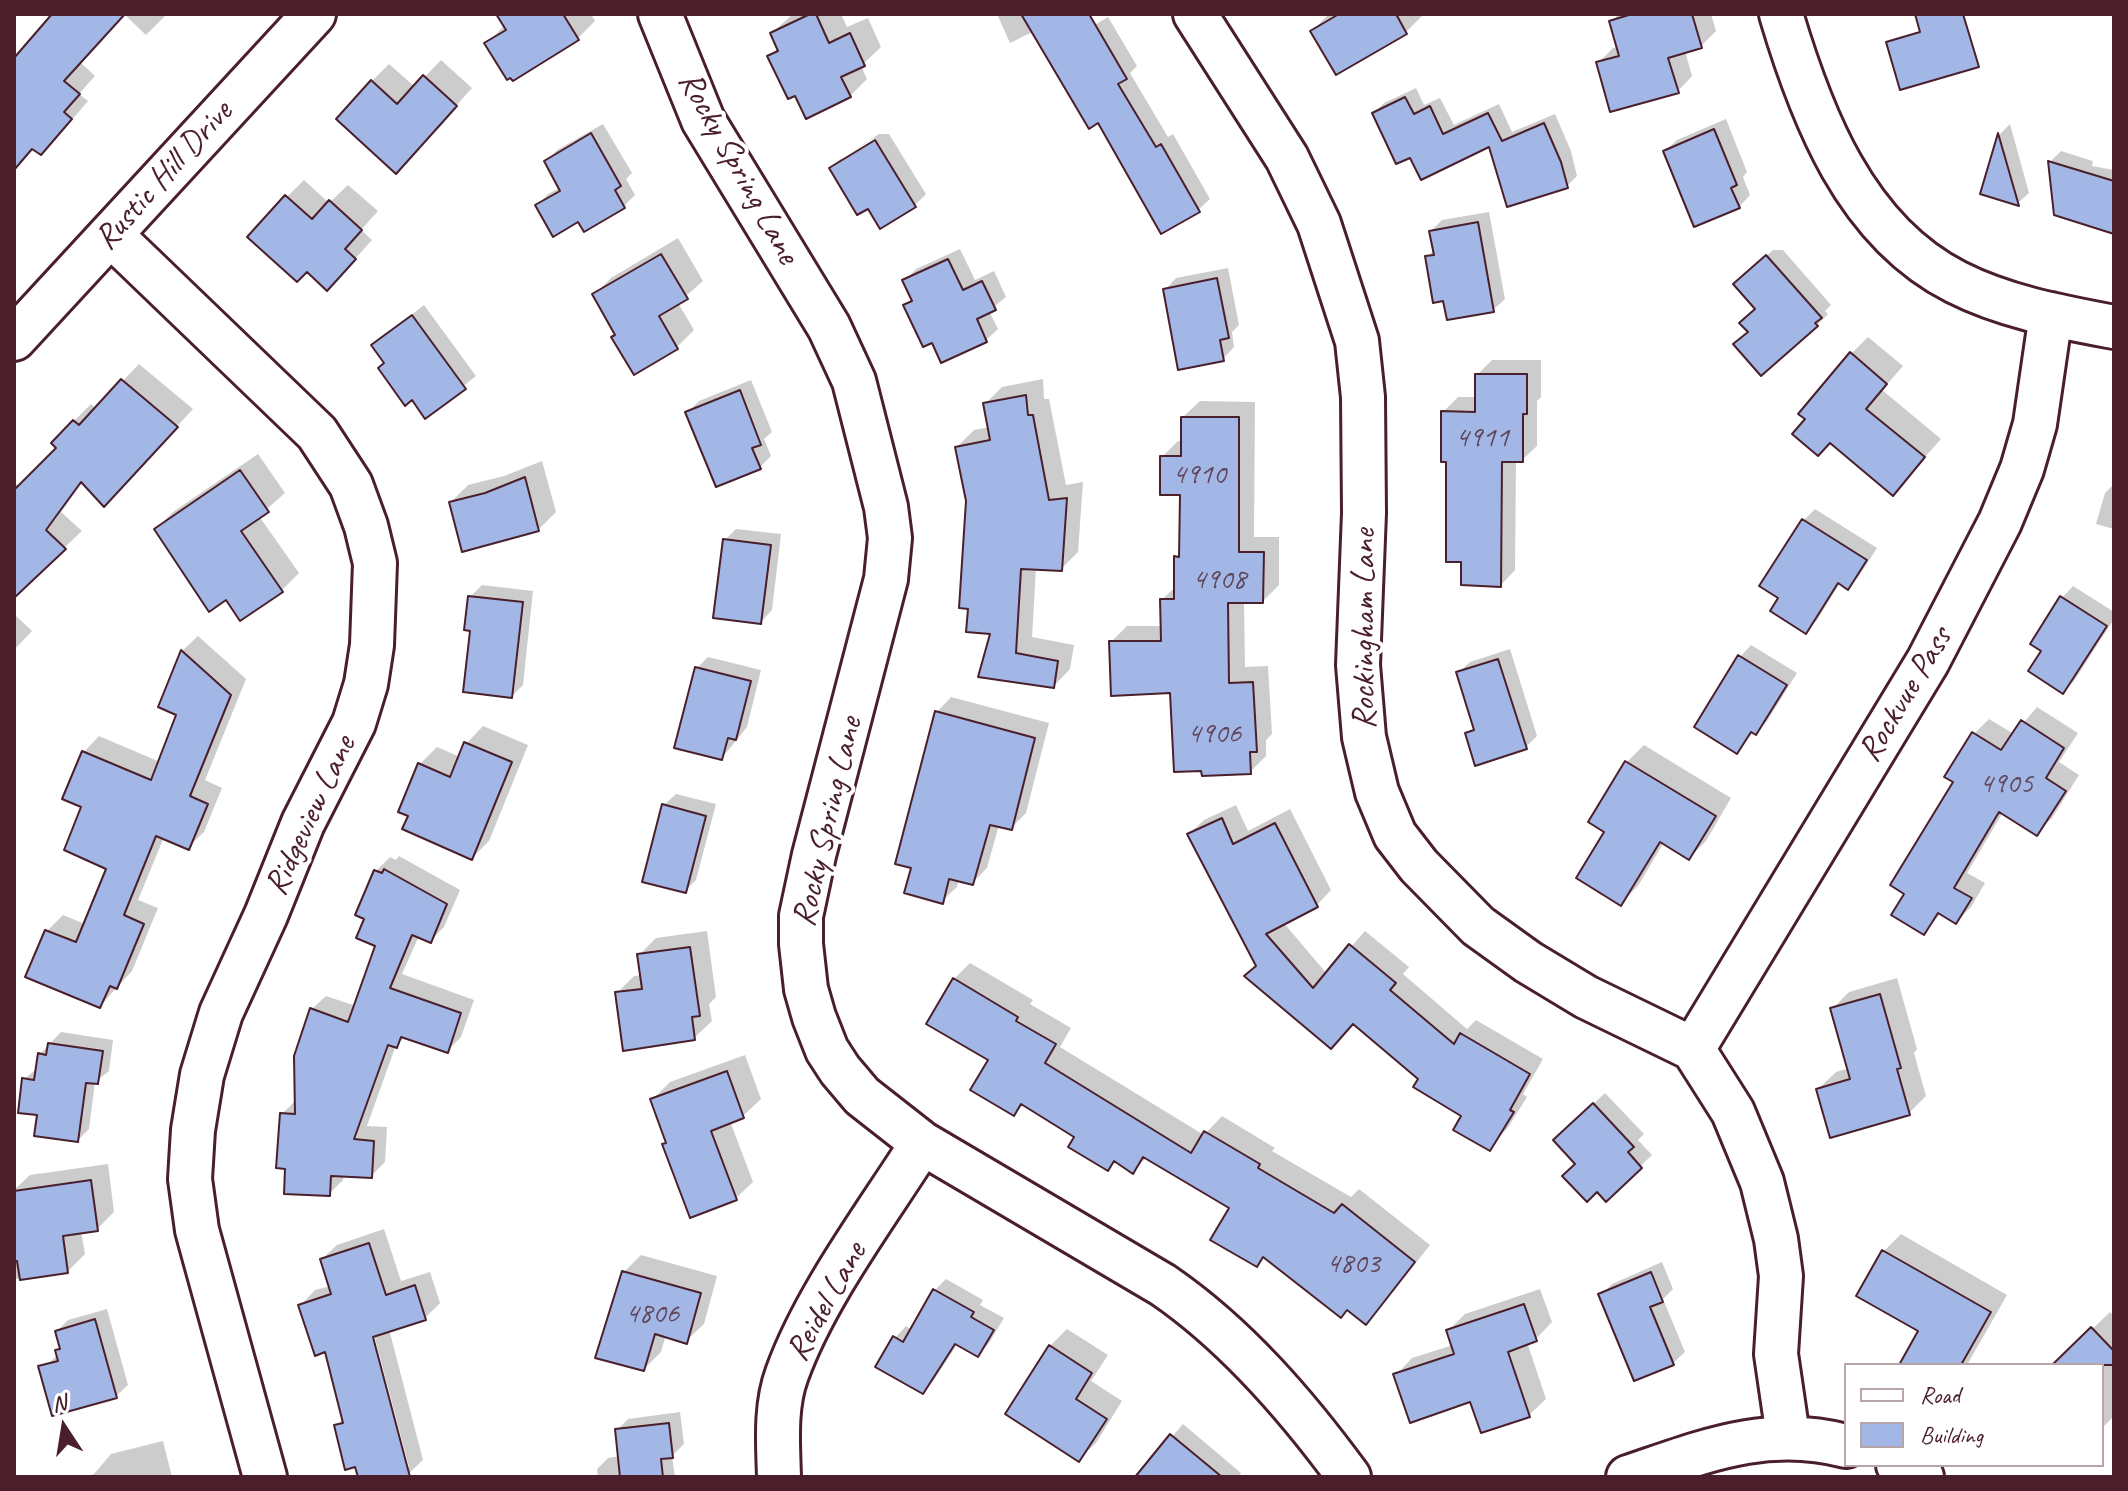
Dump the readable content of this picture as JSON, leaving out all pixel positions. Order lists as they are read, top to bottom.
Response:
{
  "streets": {
    "street": [
      "Rocky Spring Lane",
      "Rustic Hill Drive",
      "Rockingham Lane",
      "Rockvue Pass",
      "Ridgeview Lane",
      "Reidel Lane"
    ]
  },
  "crossings": [
    ["Rocky Spring Lane", "Reidel Lane"],
    ["Rustic Hill Drive", "Ridgeview Lane"],
    ["Rockingham Lane", "Rockvue Pass"]
  ],
  "house_numbers": [
    "4911",
    "4910",
    "4908",
    "4906",
    "4905",
    "4803",
    "4806"
  ],
  "legend": ["Road", "Building"],
  "north": "top"
}
